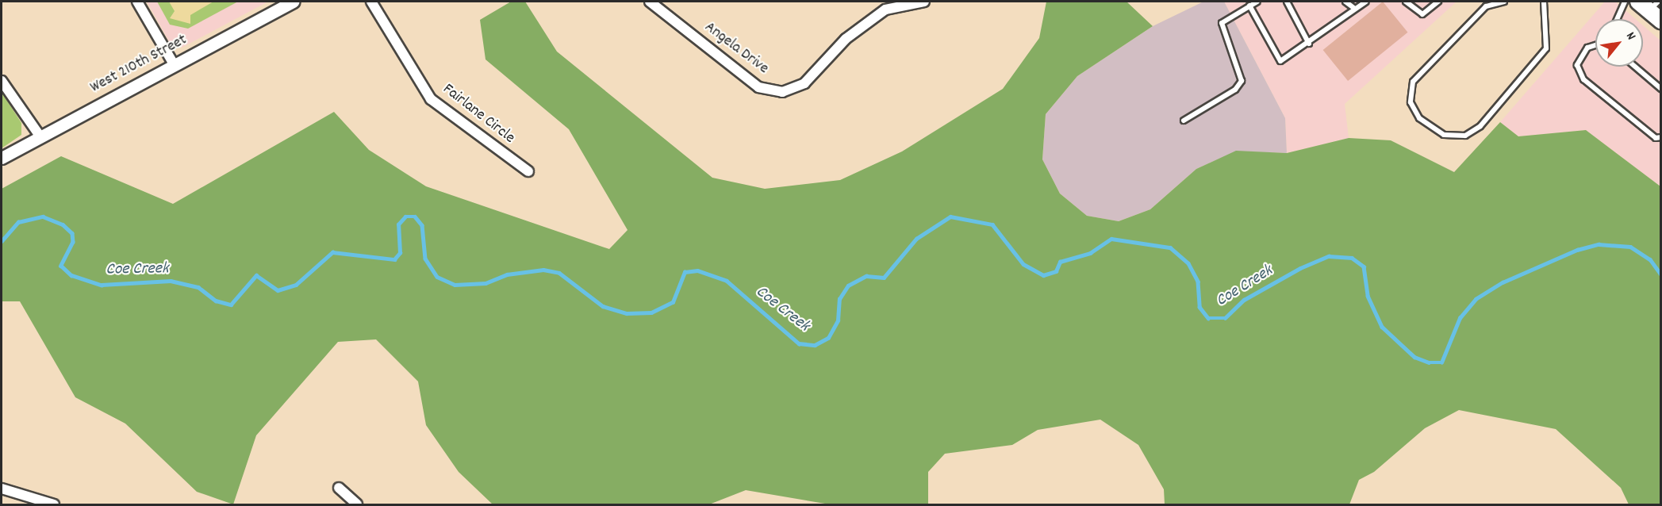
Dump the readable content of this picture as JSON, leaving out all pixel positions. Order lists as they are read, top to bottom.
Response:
{
  "streets": {
    "street": ["Angela Drive", "West 210th Street", "Fairlane Circle"]
  },
  "water": ["Coe Creek"],
  "north": "top right"
}
